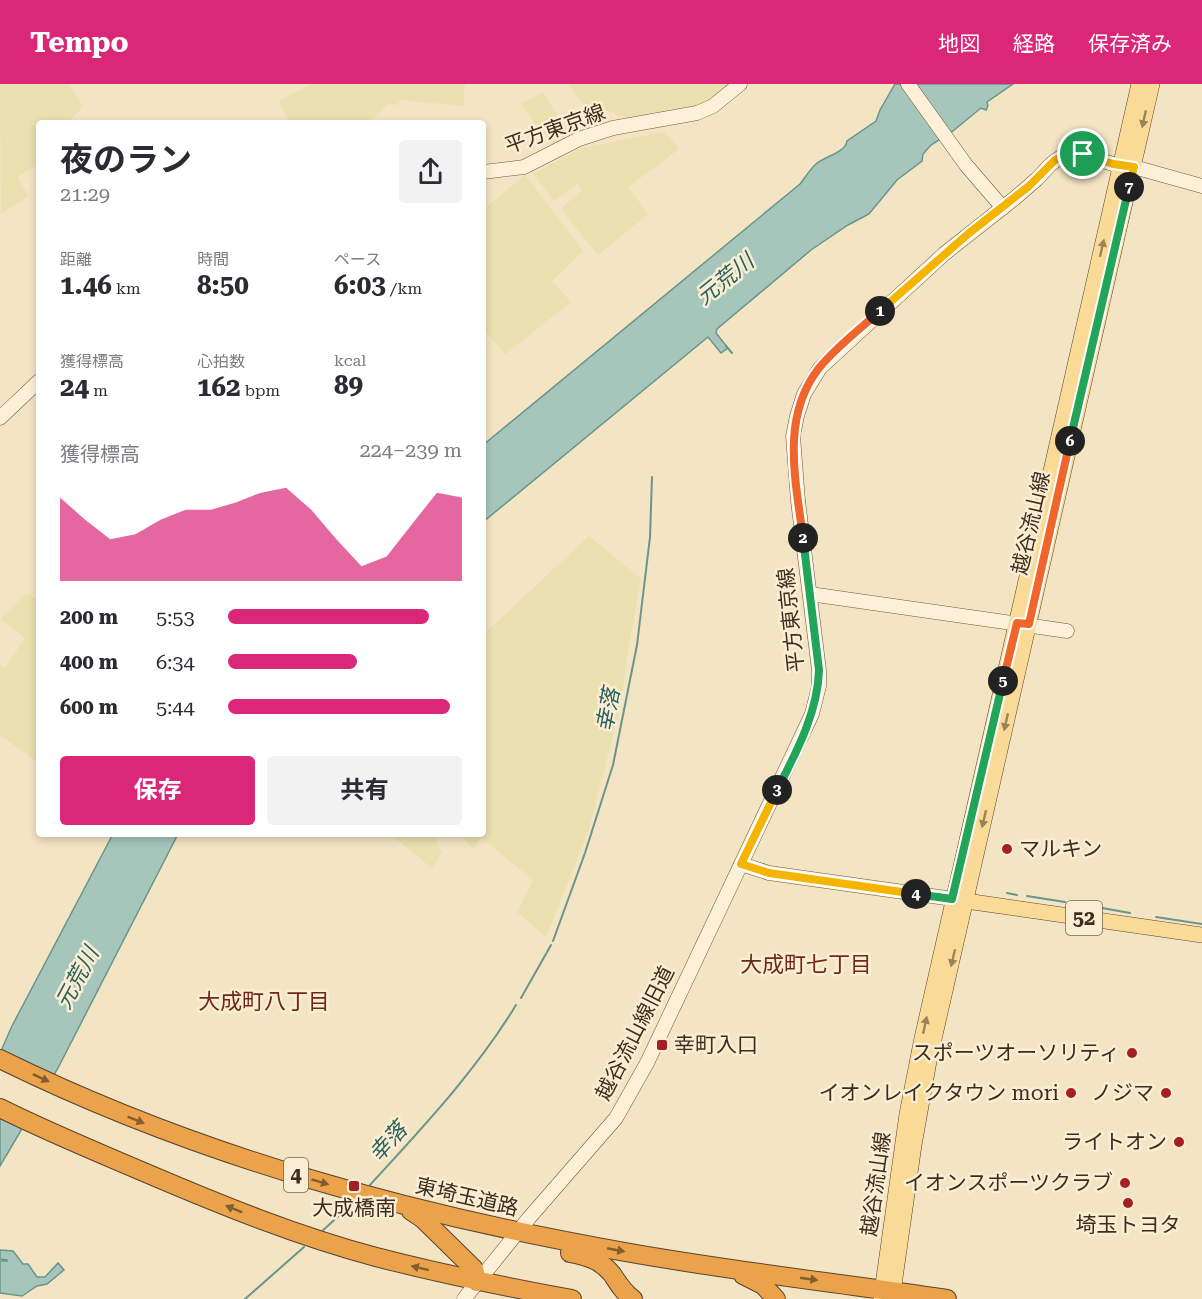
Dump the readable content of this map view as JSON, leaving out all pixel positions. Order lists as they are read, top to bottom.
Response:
{
  "streets": {
    "highway": ["4", "東埼玉道路"],
    "main road": [
      "平方東京線",
      "越谷流山線",
      "52",
      "越谷流山線旧道"
    ]
  },
  "crossings": [
    ["平方東京線", "越谷流山線"],
    ["平方東京線", "越谷流山線旧道"],
    ["越谷流山線", "52"],
    ["越谷流山線", "東埼玉道路"],
    ["越谷流山線旧道", "4"],
    ["越谷流山線旧道", "東埼玉道路"],
    ["4", "東埼玉道路"]
  ],
  "districts": ["大成町七丁目", "大成町八丁目"],
  "water": ["元荒川", "幸落"],
  "places": {
    "other": [
      "マルキン",
      "スポーツオーソリティ",
      "イオンレイクタウン mori",
      "ノジマ",
      "ライトオン",
      "イオンスポーツクラブ",
      "埼玉トヨタ"
    ],
    "transit": ["幸町入口", "大成橋南"]
  },
  "page": {
    "header": "Tempo",
    "nav": ["地図", "経路", "保存済み"],
    "heading": ["夜のラン", "21:29"],
    "pins": [
      "7",
      "1",
      "6",
      "2",
      "5",
      "3",
      "4"
    ],
    "stats": [
      ["距離", "1.46 km"],
      ["時間", "8:50"],
      ["ペース", "6:03 /km"],
      ["獲得標高", "24 m"],
      ["心拍数", "162 bpm"],
      ["kcal", "89"]
    ],
    "chart": ["獲得標高", "224–239 m"],
    "list": [
      {
        "name": "200 m",
        "note": "5:53"
      },
      {
        "name": "400 m",
        "note": "6:34"
      },
      {
        "name": "600 m",
        "note": "5:44"
      }
    ],
    "buttons": ["保存", "共有"]
  }
}
